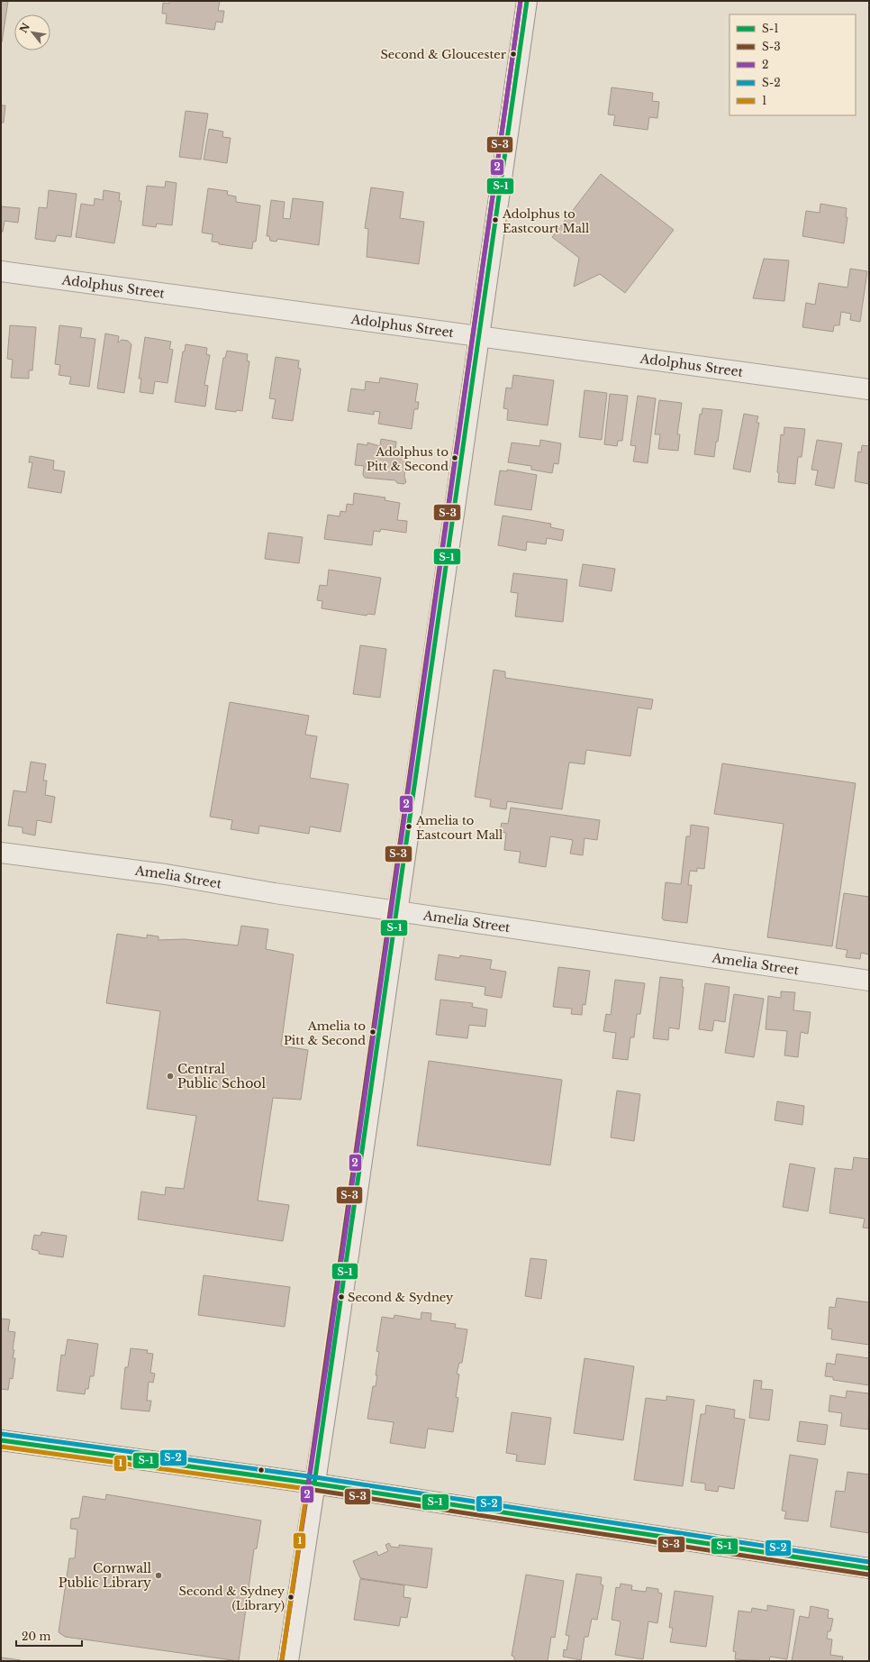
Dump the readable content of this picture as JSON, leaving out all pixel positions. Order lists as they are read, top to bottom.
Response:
{
  "streets": {
    "street": ["Adolphus Street", "Amelia Street"]
  },
  "places": [
    "Second & Gloucester",
    "Adolphus to Eastcourt Mall",
    "Adolphus to Pitt & Second",
    "Amelia to Eastcourt Mall",
    "Amelia to Pitt & Second",
    "Central Public School",
    "Second & Sydney",
    "Cornwall Public Library",
    "Second & Sydney (Library)"
  ],
  "lines": [
    "transit line S-1",
    "transit line S-3",
    "transit line 2",
    "transit line S-2",
    "transit line 1"
  ],
  "legend": [
    "S-1",
    "S-3",
    "2",
    "S-2",
    "1"
  ],
  "scale_bar": "20 m",
  "north": "top left"
}
